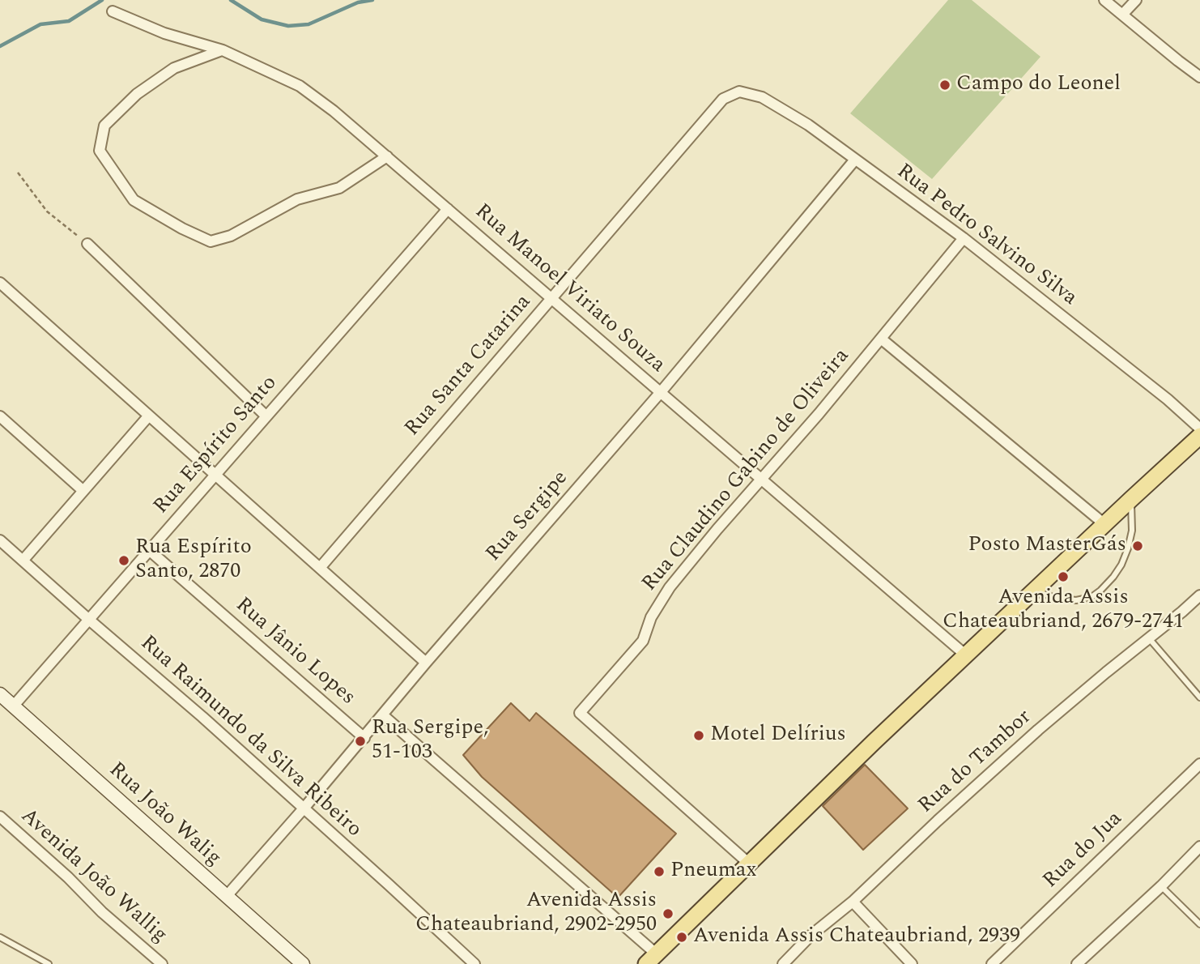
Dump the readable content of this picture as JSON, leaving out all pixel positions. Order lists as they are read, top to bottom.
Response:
{
  "streets": {
    "street": [
      "Rua Pedro Salvino Silva",
      "Rua Manoel Viriato Souza",
      "Rua Santa Catarina",
      "Rua Espírito Santo",
      "Rua Claudino Gabino de Oliveira",
      "Rua Sergipe",
      "Rua Jânio Lopes",
      "Rua Raimundo da Silva Ribeiro",
      "Rua do Tambor",
      "Rua João Walig",
      "Rua do Jua",
      "Avenida João Wallig"
    ]
  },
  "crossings": [
    ["Rua Pedro Salvino Silva", "Rua Santa Catarina"],
    ["Rua Pedro Salvino Silva", "Rua Claudino Gabino de Oliveira"],
    ["Rua Pedro Salvino Silva", "Rua Sergipe"],
    ["Rua Manoel Viriato Souza", "Rua Santa Catarina"],
    ["Rua Manoel Viriato Souza", "Rua Espírito Santo"],
    ["Rua Manoel Viriato Souza", "Rua Claudino Gabino de Oliveira"],
    ["Rua Manoel Viriato Souza", "Rua Sergipe"],
    ["Rua Espírito Santo", "Rua Jânio Lopes"],
    ["Rua Espírito Santo", "Rua Raimundo da Silva Ribeiro"],
    ["Rua Espírito Santo", "Rua João Walig"],
    ["Rua Sergipe", "Rua Jânio Lopes"],
    ["Rua Sergipe", "Rua Raimundo da Silva Ribeiro"],
    ["Rua Sergipe", "Rua João Walig"]
  ],
  "places": [
    "Campo do Leonel",
    "Posto MasterGás",
    "Rua Espírito Santo, 2870",
    "Avenida Assis Chateaubriand, 2679-2741",
    "Motel Delírius",
    "Rua Sergipe, 51-103",
    "Pneumax",
    "Avenida Assis Chateaubriand, 2902-2950",
    "Avenida Assis Chateaubriand, 2939"
  ]
}
